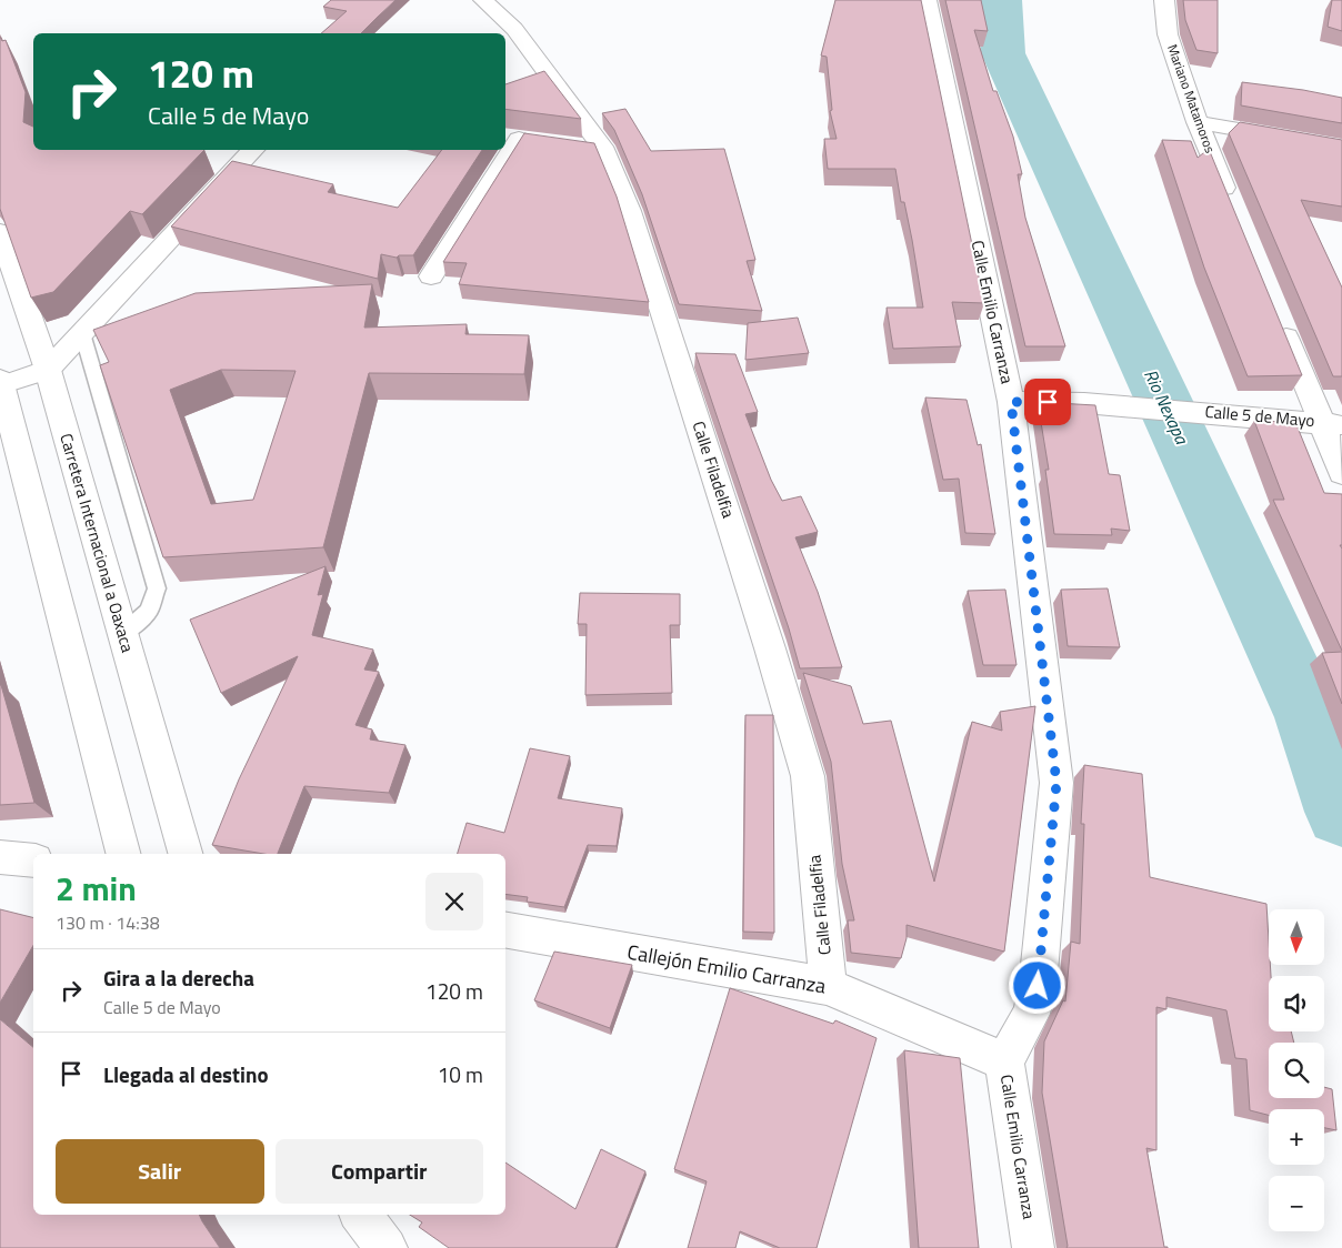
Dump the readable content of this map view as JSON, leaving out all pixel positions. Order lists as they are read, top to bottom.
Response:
{
  "streets": {
    "street": [
      "Mariano Matamoros",
      "Calle Emilio Carranza",
      "Calle 5 de Mayo",
      "Calle Filadelfia",
      "Carretera Internacional a Oaxaca",
      "Callejón Emilio Carranza"
    ]
  },
  "crossings": [
    ["Calle Emilio Carranza", "Calle 5 de Mayo"],
    ["Calle Emilio Carranza", "Callejón Emilio Carranza"],
    ["Calle Filadelfia", "Callejón Emilio Carranza"]
  ],
  "water": ["Rio Nexapa"],
  "north": "bottom",
  "page": {
    "turn": ["120 m", "Calle 5 de Mayo"],
    "heading": ["2 min", "130 m · 14:38"],
    "map_buttons": ["+", "−"],
    "list": [
      {
        "name": "Gira a la derecha",
        "note": "Calle 5 de Mayo",
        "value": "120 m"
      },
      {
        "name": "Llegada al destino",
        "value": "10 m"
      }
    ],
    "buttons": ["Salir", "Compartir"]
  }
}
